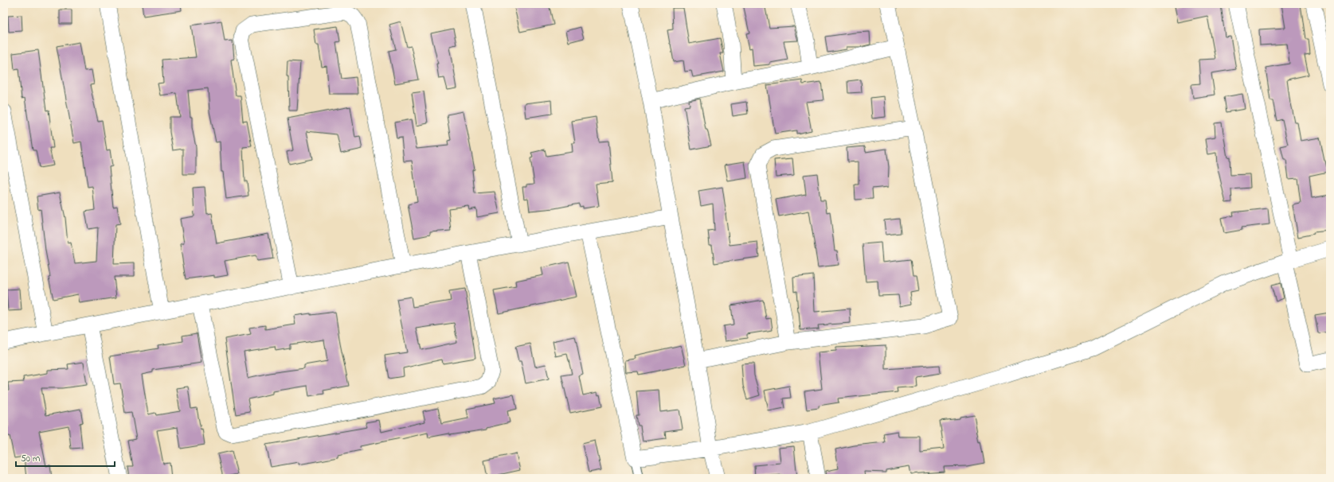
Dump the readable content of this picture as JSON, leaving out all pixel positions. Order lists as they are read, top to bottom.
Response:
{
  "scale_bar": "50 m"
}
